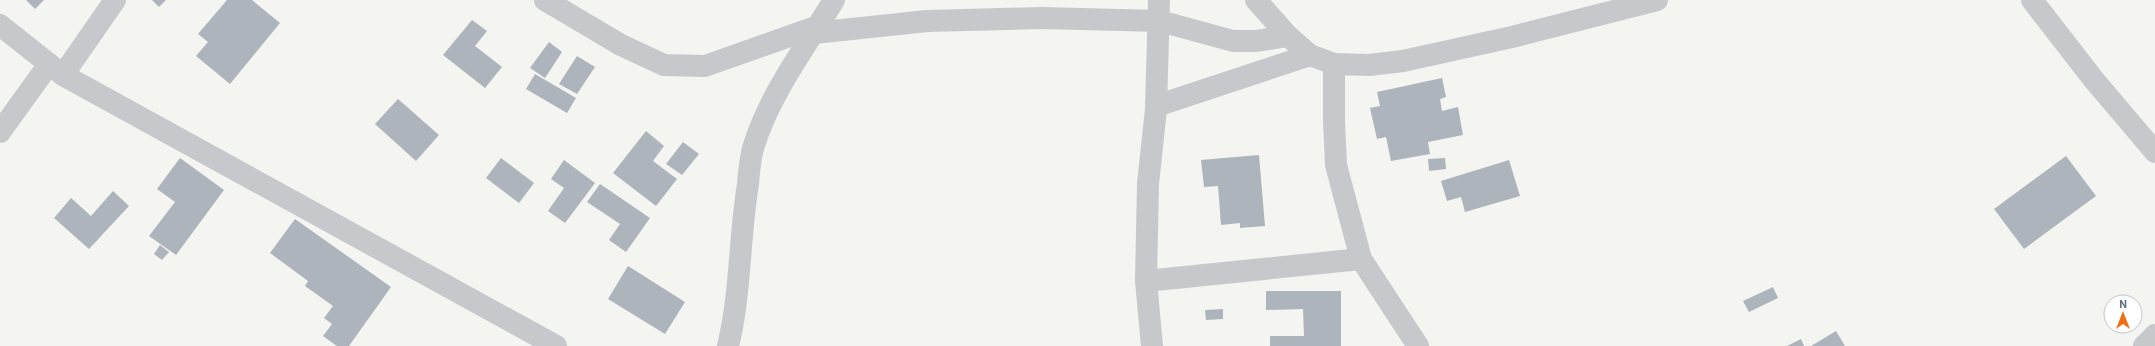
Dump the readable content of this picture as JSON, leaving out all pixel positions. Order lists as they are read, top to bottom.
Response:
{
  "north": "top"
}
